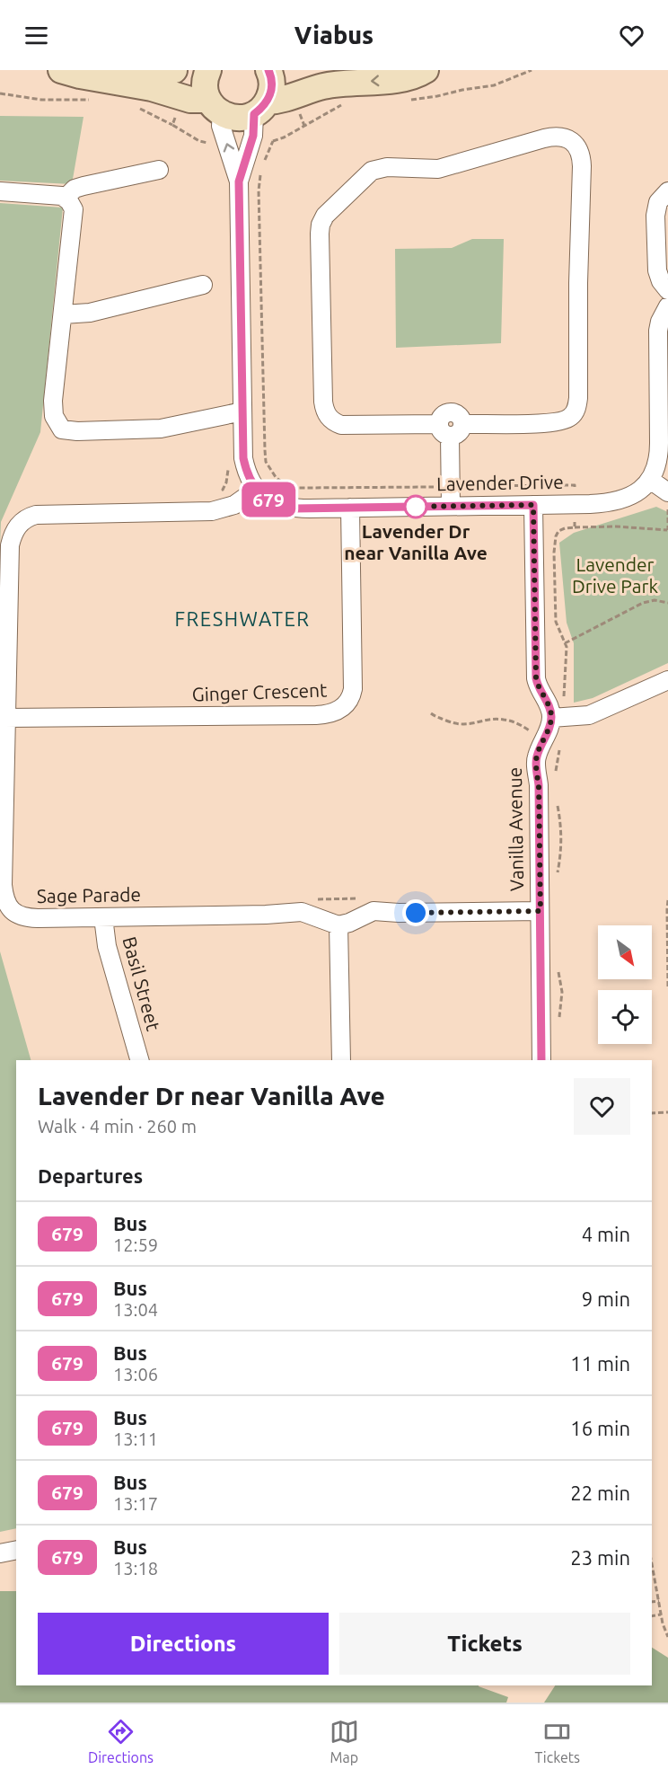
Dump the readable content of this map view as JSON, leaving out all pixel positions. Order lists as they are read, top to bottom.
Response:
{
  "streets": {
    "street": [
      "Lavender Drive",
      "Ginger Crescent",
      "Vanilla Avenue",
      "Sage Parade",
      "Basil Street"
    ]
  },
  "crossings": [
    ["Lavender Drive", "Ginger Crescent"],
    ["Lavender Drive", "Sage Parade"],
    ["Ginger Crescent", "Sage Parade"],
    ["Sage Parade", "Basil Street"]
  ],
  "districts": ["FRESHWATER"],
  "parks": ["Lavender Drive Park"],
  "places": ["Lavender Dr near Vanilla Ave"],
  "lines": ["bus line 679"],
  "north": "bottom right",
  "page": {
    "header": "Viabus",
    "on_map": "679",
    "heading": [
      ["Lavender Dr near Vanilla Ave", "Walk · 4 min · 260 m"],
      "Departures"
    ],
    "list": [
      {
        "mark": "679",
        "name": "Bus",
        "note": "12:59",
        "value": "4 min"
      },
      {
        "mark": "679",
        "name": "Bus",
        "note": "13:04",
        "value": "9 min"
      },
      {
        "mark": "679",
        "name": "Bus",
        "note": "13:06",
        "value": "11 min"
      },
      {
        "mark": "679",
        "name": "Bus",
        "note": "13:11",
        "value": "16 min"
      },
      {
        "mark": "679",
        "name": "Bus",
        "note": "13:17",
        "value": "22 min"
      },
      {
        "mark": "679",
        "name": "Bus",
        "note": "13:18",
        "value": "23 min"
      }
    ],
    "buttons": ["Directions", "Tickets"],
    "tabs": ["Directions", "Map", "Tickets"]
  }
}
